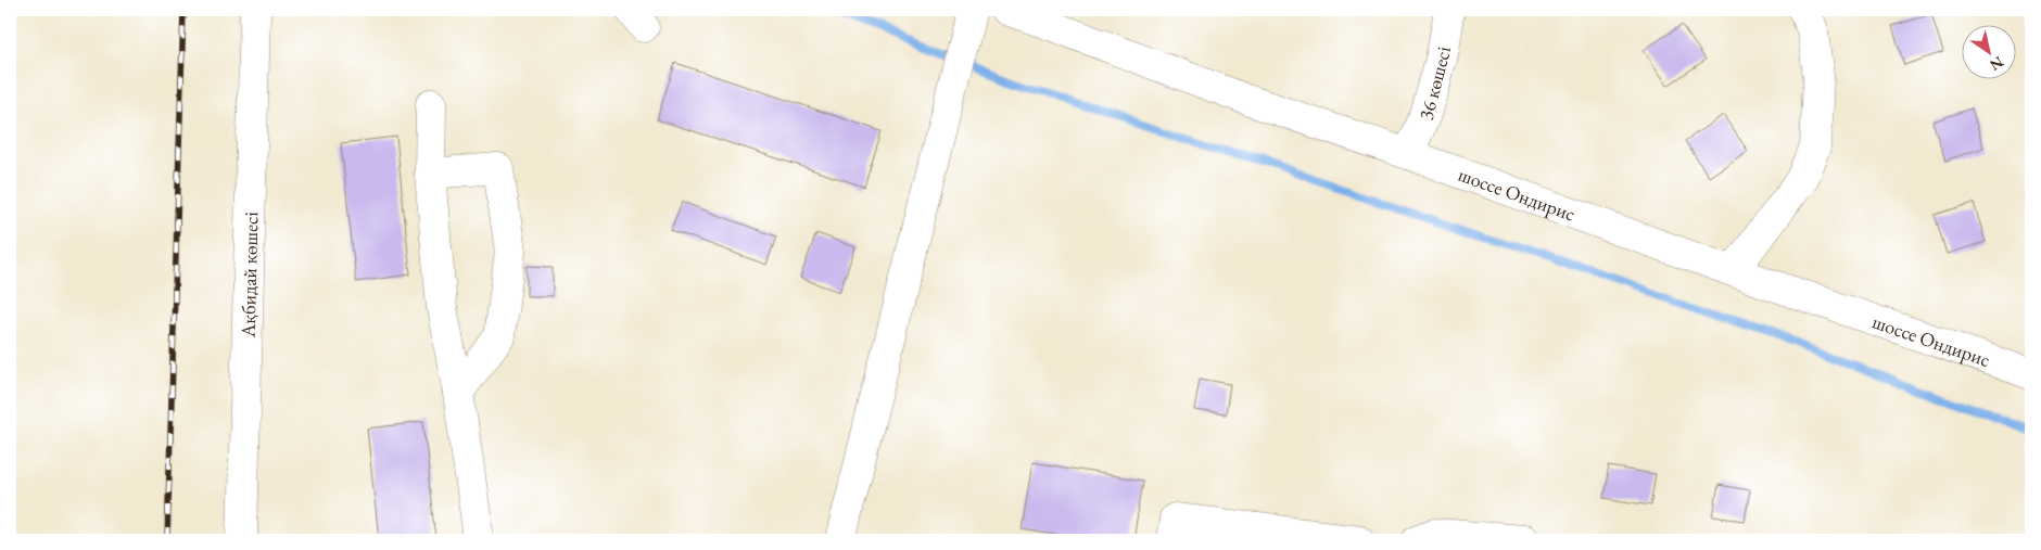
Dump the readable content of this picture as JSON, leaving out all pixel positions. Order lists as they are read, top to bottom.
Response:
{
  "streets": {
    "street": ["36 көшесі", "шоссе Ондирис", "Ақбидай көшесі"]
  },
  "crossings": [
    ["36 көшесі", "шоссе Ондирис"]
  ],
  "north": "bottom right"
}
